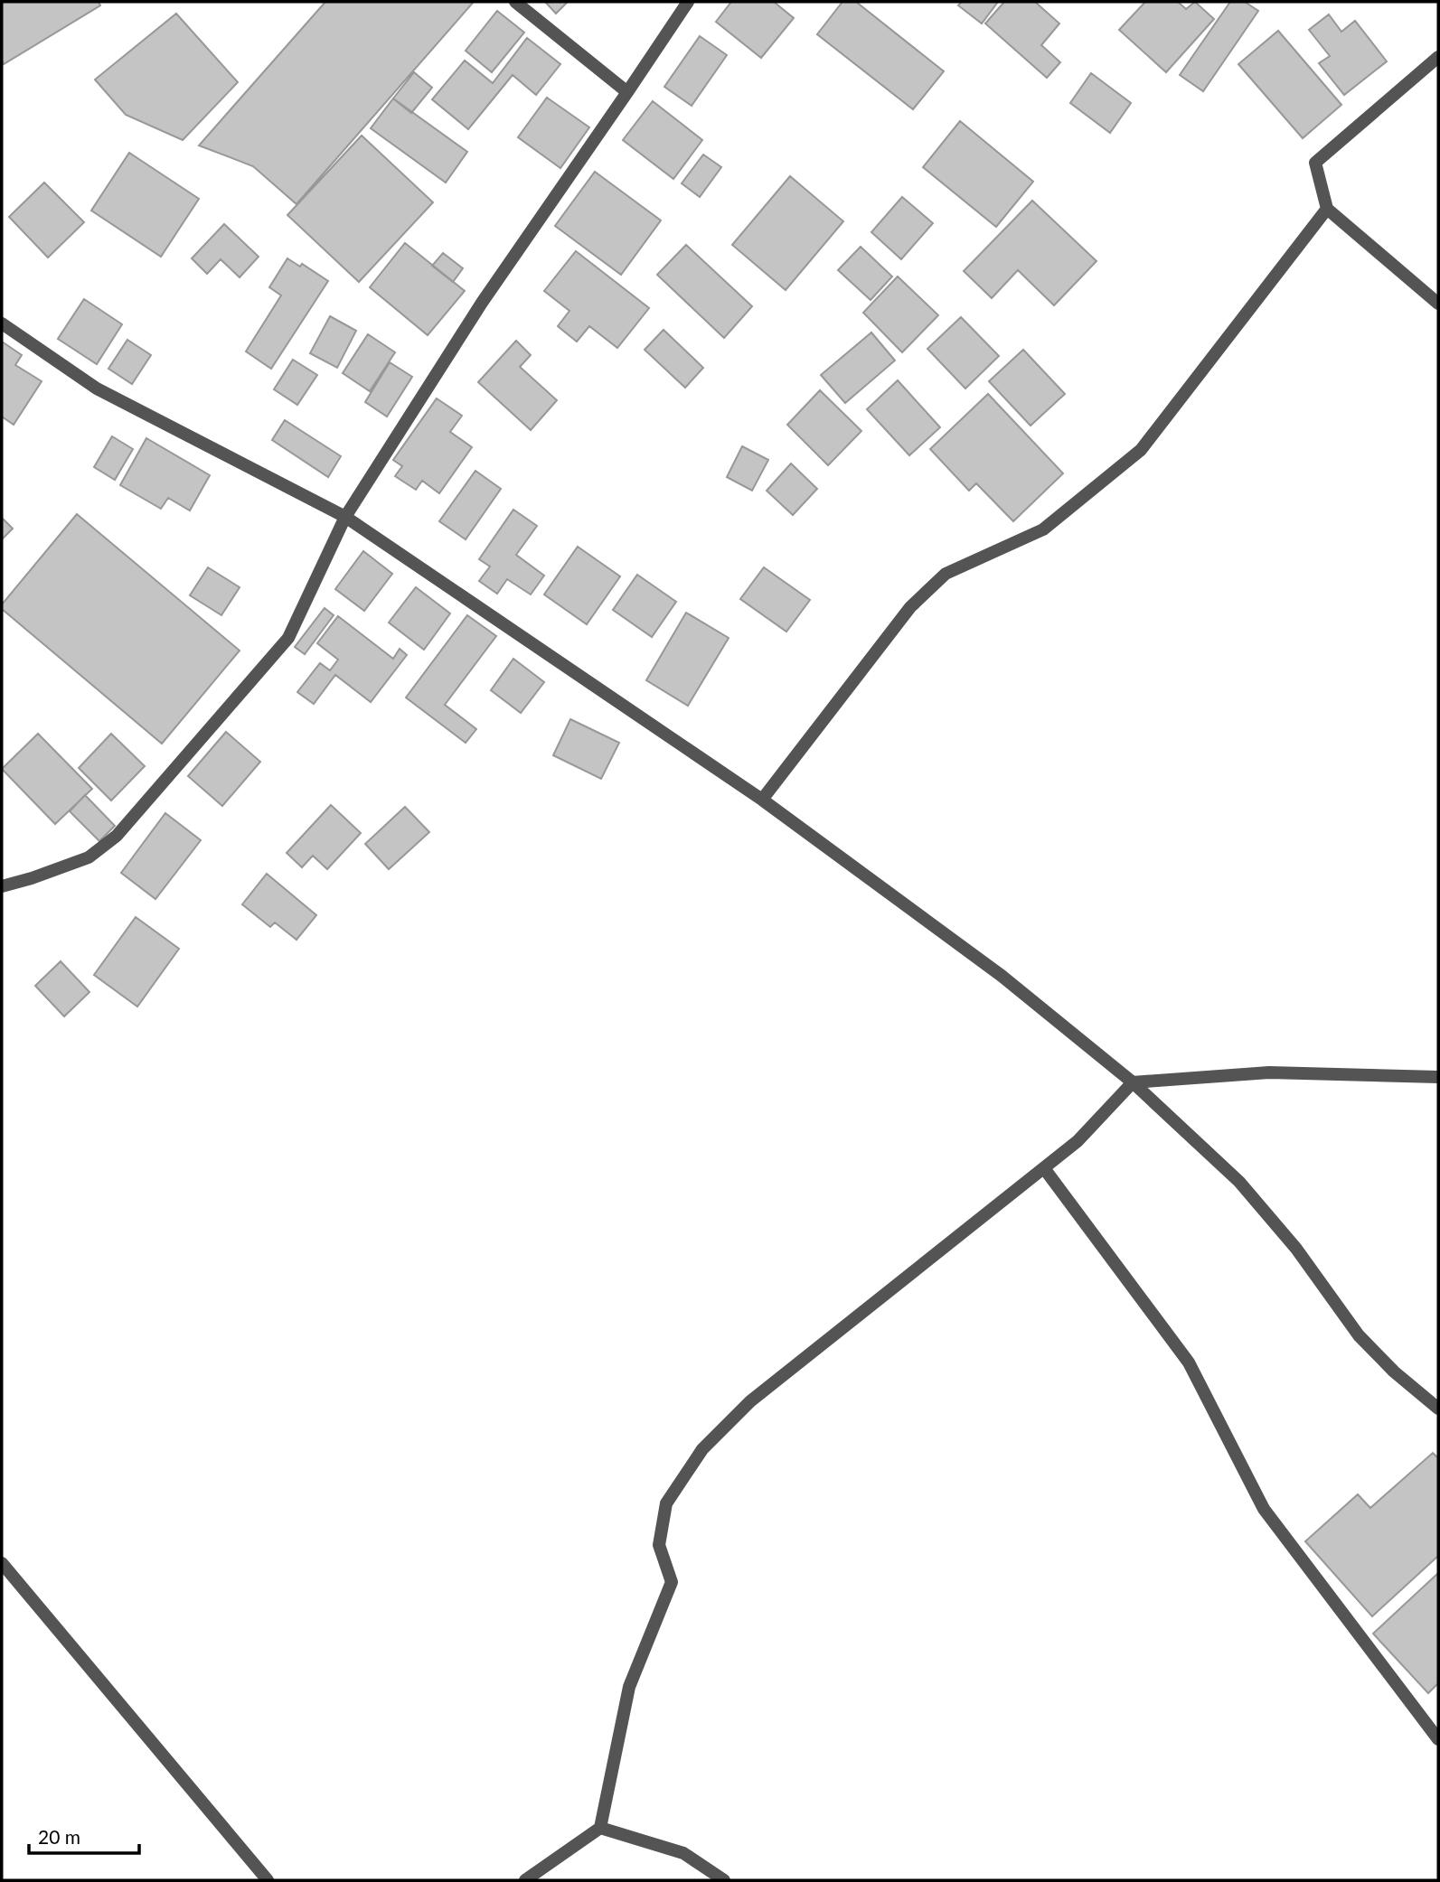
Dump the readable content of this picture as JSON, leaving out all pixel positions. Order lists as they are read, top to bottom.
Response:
{
  "scale_bar": "20 m"
}
